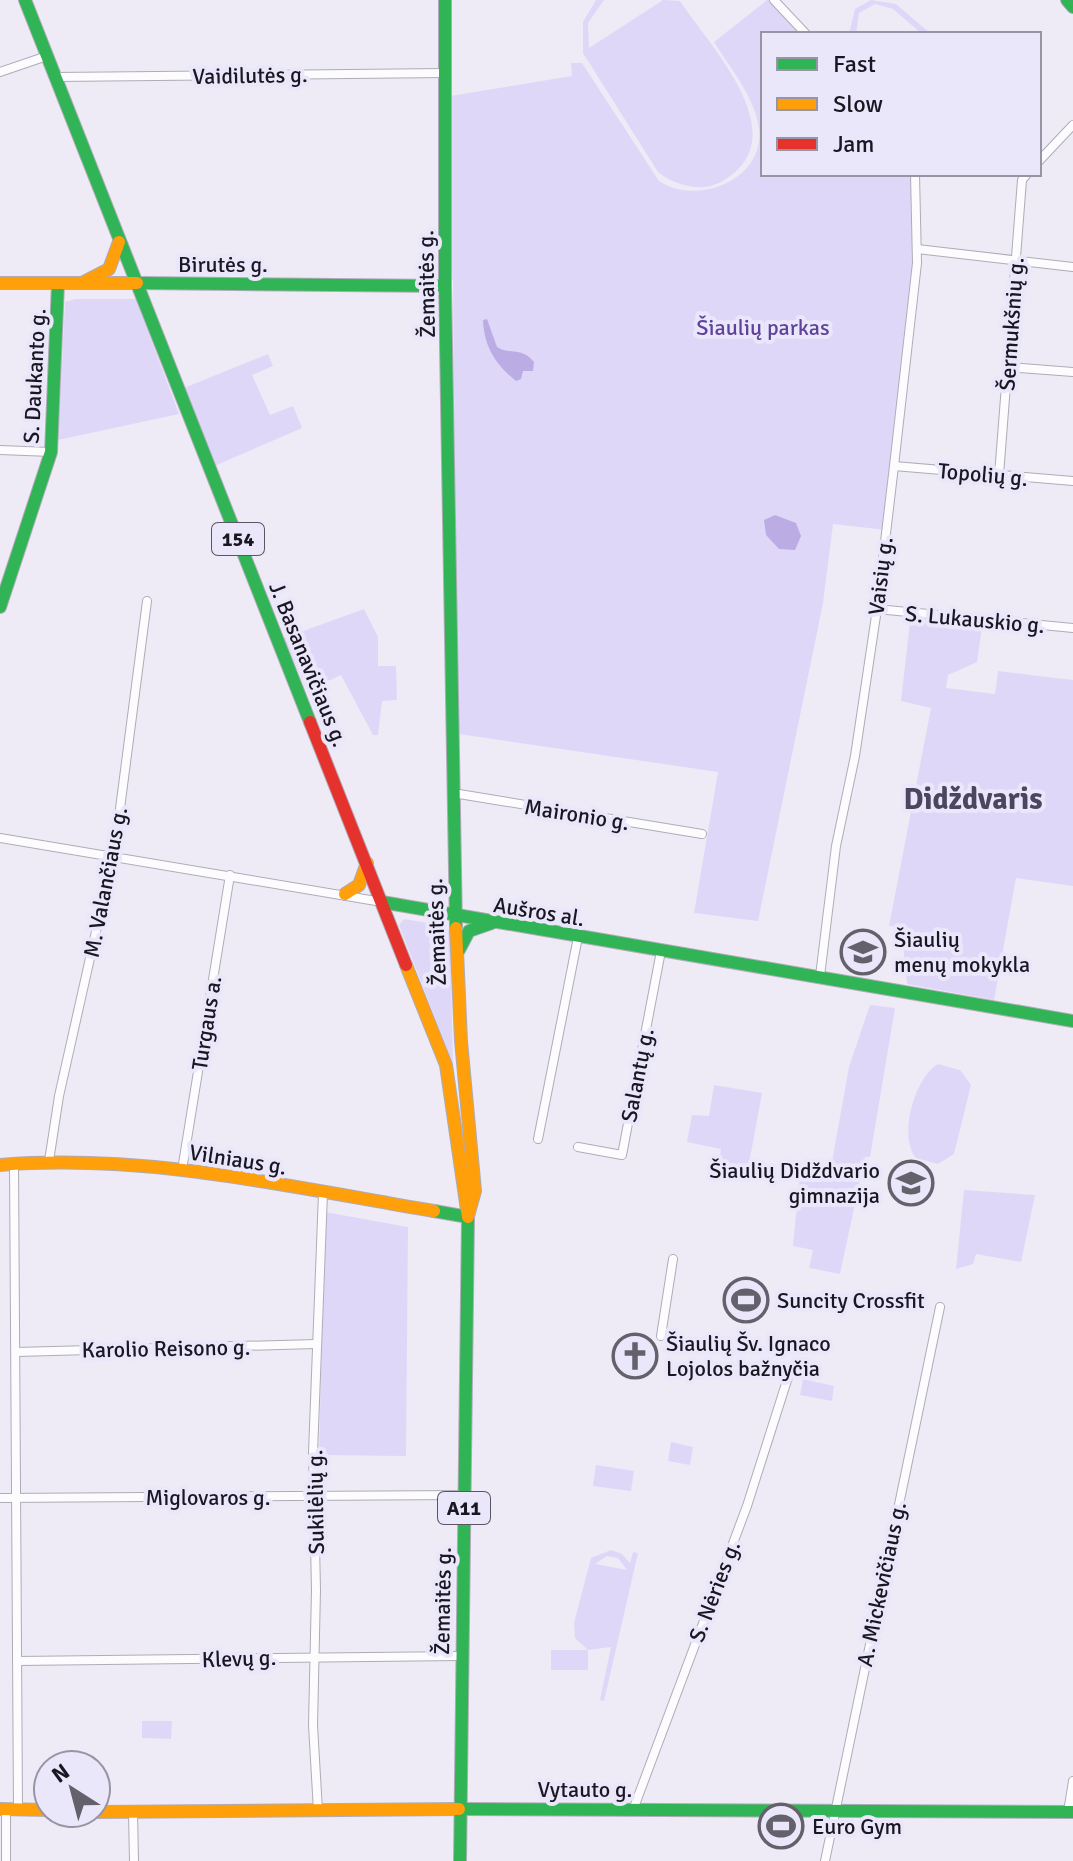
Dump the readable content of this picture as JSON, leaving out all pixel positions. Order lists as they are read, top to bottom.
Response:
{
  "streets": {
    "main road": [
      "Birutės g.",
      "Žemaitės g.",
      "S. Daukanto g.",
      "154",
      "J. Basanavičiaus g.",
      "Aušros al.",
      "Vilniaus g.",
      "A11",
      "Vytauto g."
    ],
    "street": [
      "Vaidilutės g.",
      "Šermukšnių g.",
      "Topolių g.",
      "Vaisių g.",
      "S. Lukauskio g.",
      "Maironio g.",
      "M. Valančiaus g.",
      "Turgaus a.",
      "Salantų g.",
      "Karolio Reisono g.",
      "Miglovaros g.",
      "Sukilėlių g.",
      "A. Mickevičiaus g.",
      "S. Nėries g.",
      "Klevų g."
    ]
  },
  "crossings": [
    ["Vaidilutės g.", "Žemaitės g."],
    ["Vaidilutės g.", "J. Basanavičiaus g."],
    ["Birutės g.", "Žemaitės g."],
    ["Birutės g.", "S. Daukanto g."],
    ["Birutės g.", "J. Basanavičiaus g."],
    ["Žemaitės g.", "J. Basanavičiaus g."],
    ["Žemaitės g.", "Maironio g."],
    ["Žemaitės g.", "Aušros al."],
    ["Žemaitės g.", "Vilniaus g."],
    ["Žemaitės g.", "Miglovaros g."],
    ["Žemaitės g.", "Klevų g."],
    ["Žemaitės g.", "Vytauto g."],
    ["Šermukšnių g.", "Topolių g."],
    ["Topolių g.", "Vaisių g."],
    ["Vaisių g.", "S. Lukauskio g."],
    ["Vaisių g.", "Aušros al."],
    ["J. Basanavičiaus g.", "Aušros al."],
    ["J. Basanavičiaus g.", "Vilniaus g."],
    ["M. Valančiaus g.", "Aušros al."],
    ["M. Valančiaus g.", "Vilniaus g."],
    ["Aušros al.", "Turgaus a."],
    ["Aušros al.", "Salantų g."],
    ["Turgaus a.", "Vilniaus g."],
    ["Vilniaus g.", "Sukilėlių g."],
    ["Karolio Reisono g.", "Sukilėlių g."],
    ["Miglovaros g.", "Sukilėlių g."],
    ["Sukilėlių g.", "Klevų g."],
    ["Sukilėlių g.", "Vytauto g."],
    ["A. Mickevičiaus g.", "Vytauto g."],
    ["S. Nėries g.", "Vytauto g."]
  ],
  "districts": ["Didždvaris"],
  "parks": ["Šiaulių parkas"],
  "places": {
    "school or university": ["Šiaulių menų mokykla", "Šiaulių Didždvario gimnazija"],
    "sports": ["Suncity Crossfit", "Euro Gym"],
    "church": ["Šiaulių Šv. Ignaco Lojolos bažnyčia"]
  },
  "legend": ["Fast", "Slow", "Jam"],
  "north": "top left"
}
